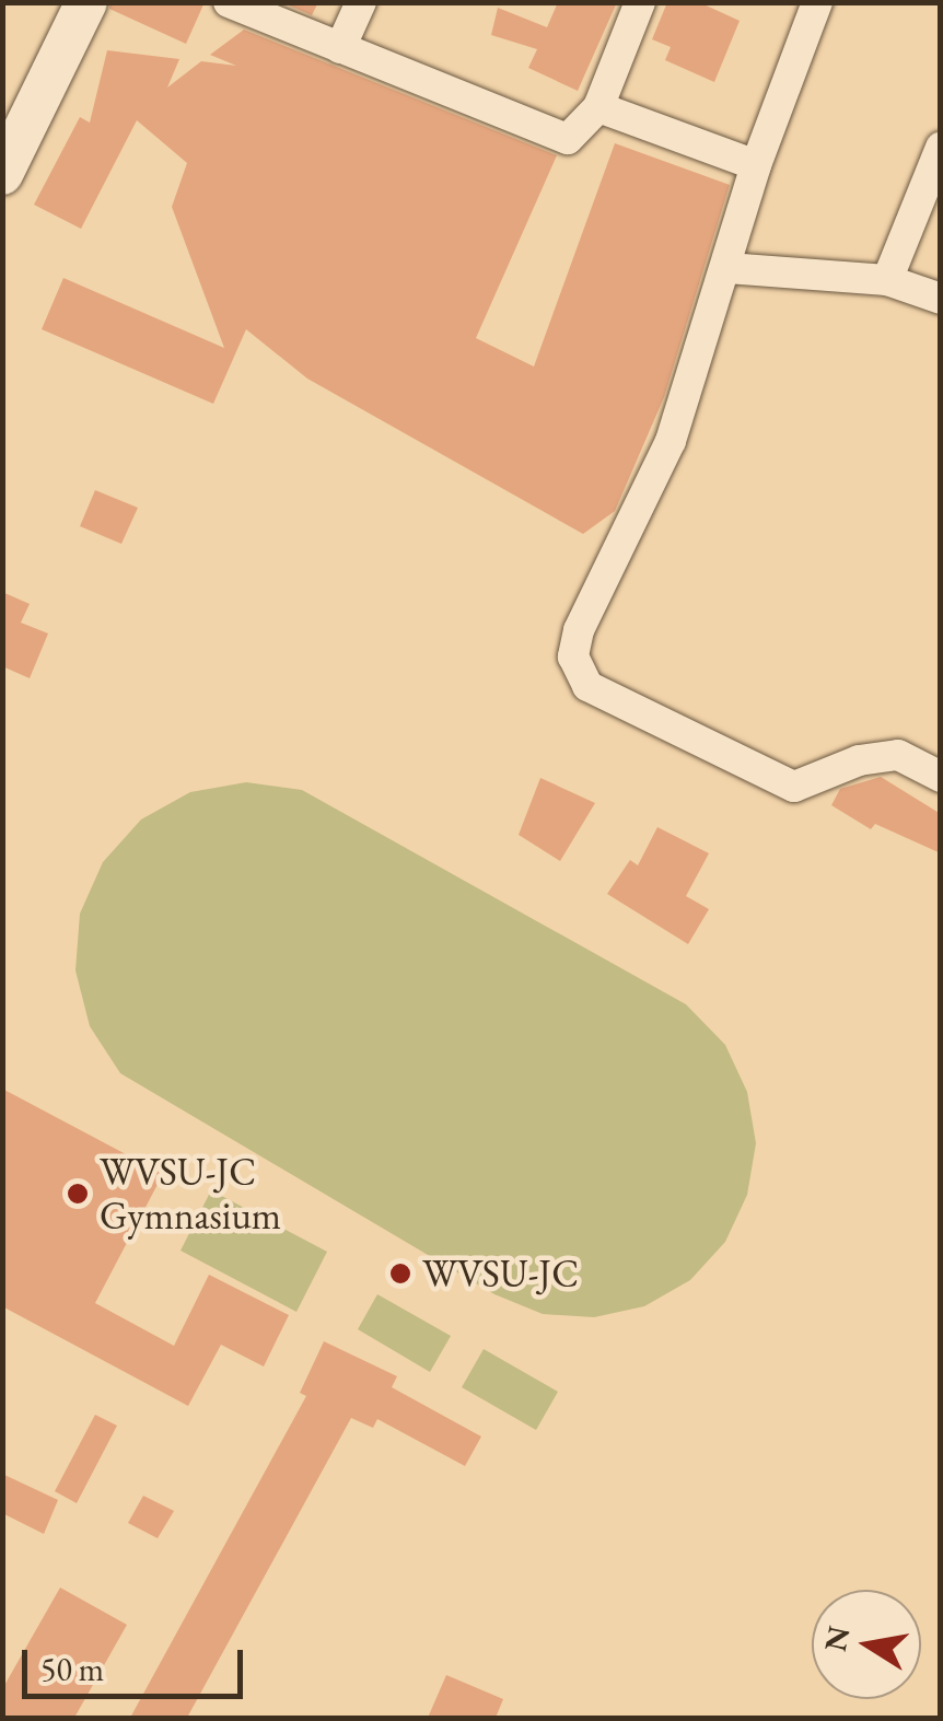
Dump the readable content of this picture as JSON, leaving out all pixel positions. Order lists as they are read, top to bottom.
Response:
{
  "places": ["WVSU-JC Gymnasium", "WVSU-JC"],
  "scale_bar": "50 m",
  "north": "left"
}
